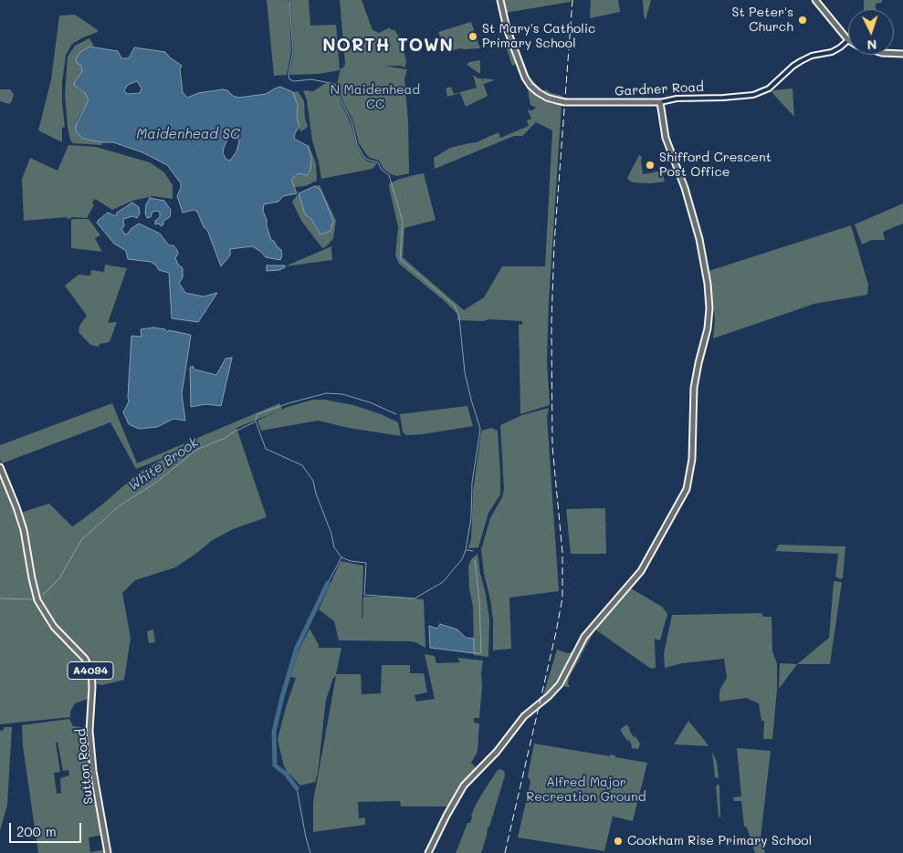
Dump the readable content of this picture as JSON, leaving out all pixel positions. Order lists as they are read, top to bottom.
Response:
{
  "streets": {
    "main road": ["Gardner Road", "A4094", "Sutton Road"]
  },
  "districts": ["NORTH TOWN"],
  "water": ["Maidenhead SC", "White Brook"],
  "parks": ["N Maidenhead CC", "Alfred Major Recreation Ground"],
  "places": [
    "St Peter's Church",
    "St Mary's Catholic Primary School",
    "Shifford Crescent Post Office",
    "Cookham Rise Primary School"
  ],
  "scale_bar": "200 m",
  "north": "bottom"
}
